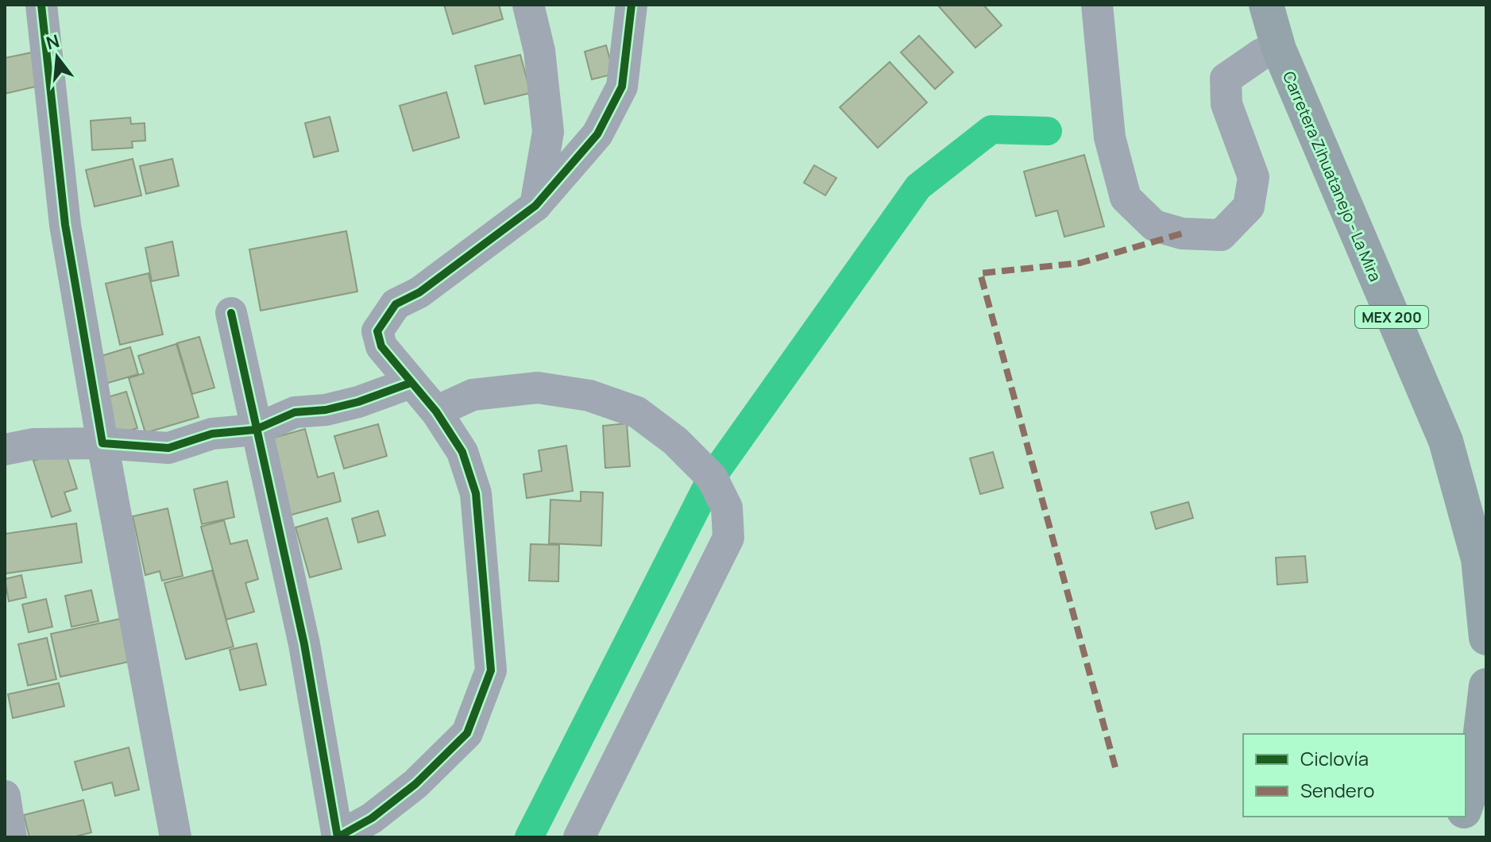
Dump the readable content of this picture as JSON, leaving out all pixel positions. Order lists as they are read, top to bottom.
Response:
{
  "streets": {
    "highway": ["Carretera Zihuatanejo - La Mira", "MEX 200"]
  },
  "legend": ["Ciclovía", "Sendero"],
  "north": "top"
}
